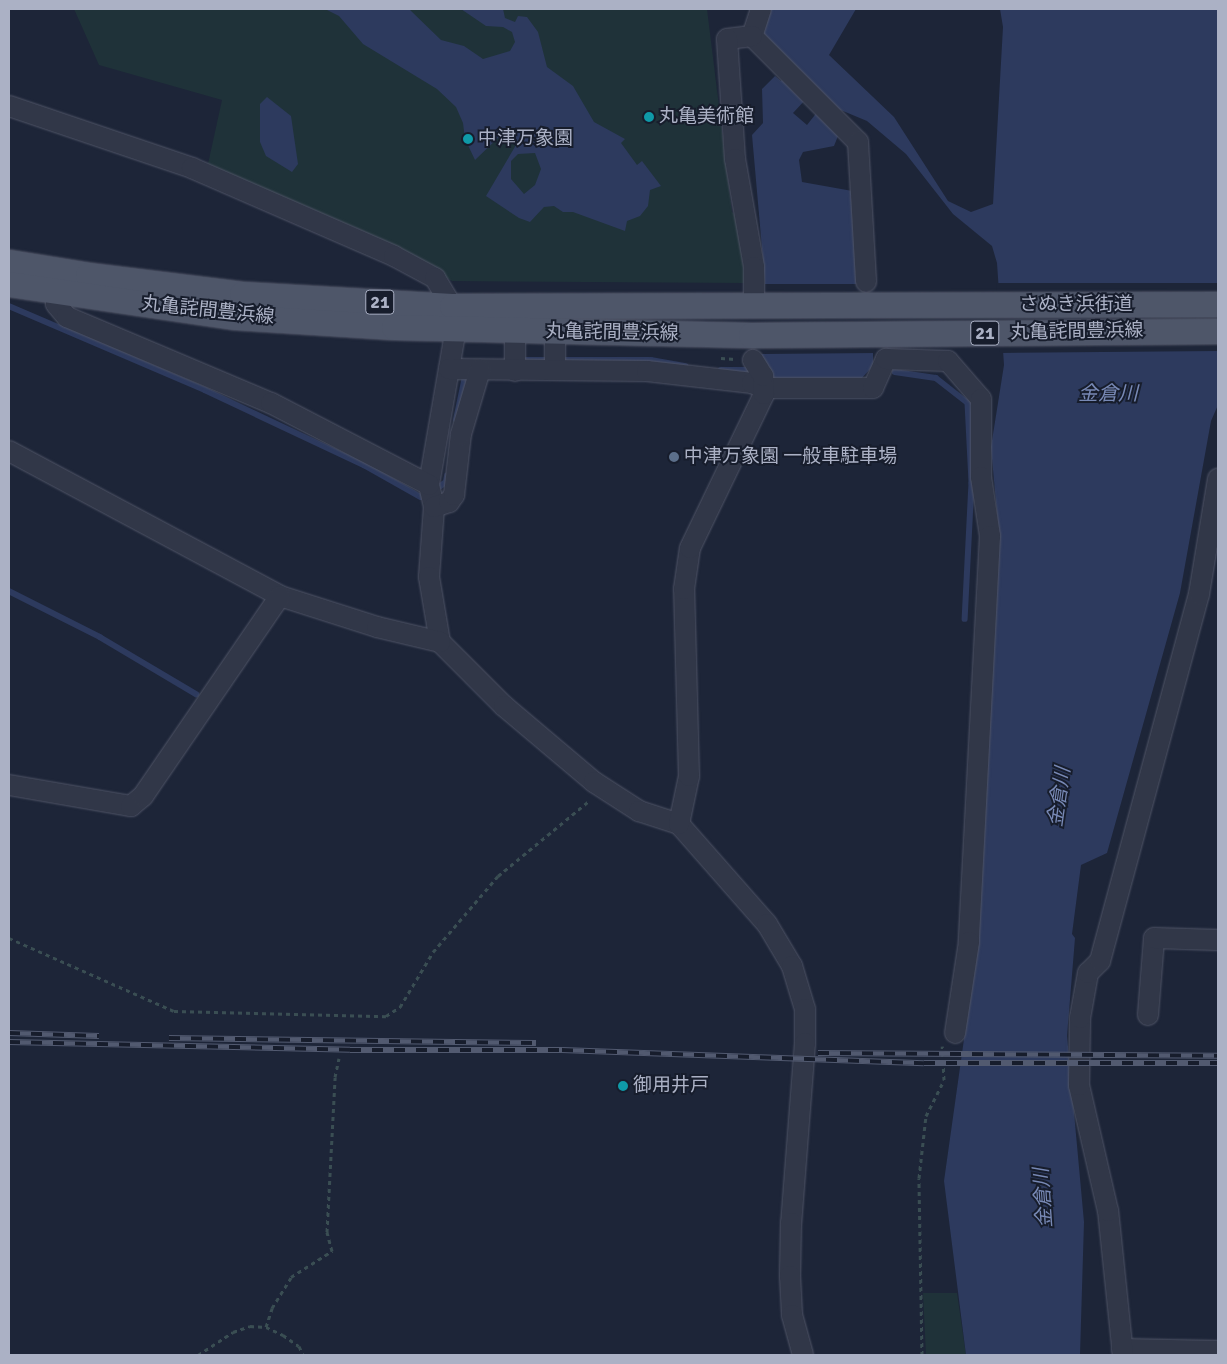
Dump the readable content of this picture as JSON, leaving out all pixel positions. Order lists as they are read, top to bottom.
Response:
{
  "streets": {
    "main road": ["21", "さぬき浜街道", "丸亀詫間豊浜線"]
  },
  "crossings": [
    ["さぬき浜街道", "丸亀詫間豊浜線"]
  ],
  "water": ["金倉川"],
  "places": [
    "丸亀美術館",
    "中津万象園",
    "中津万象園 一般車駐車場",
    "御用井戸"
  ]
}
